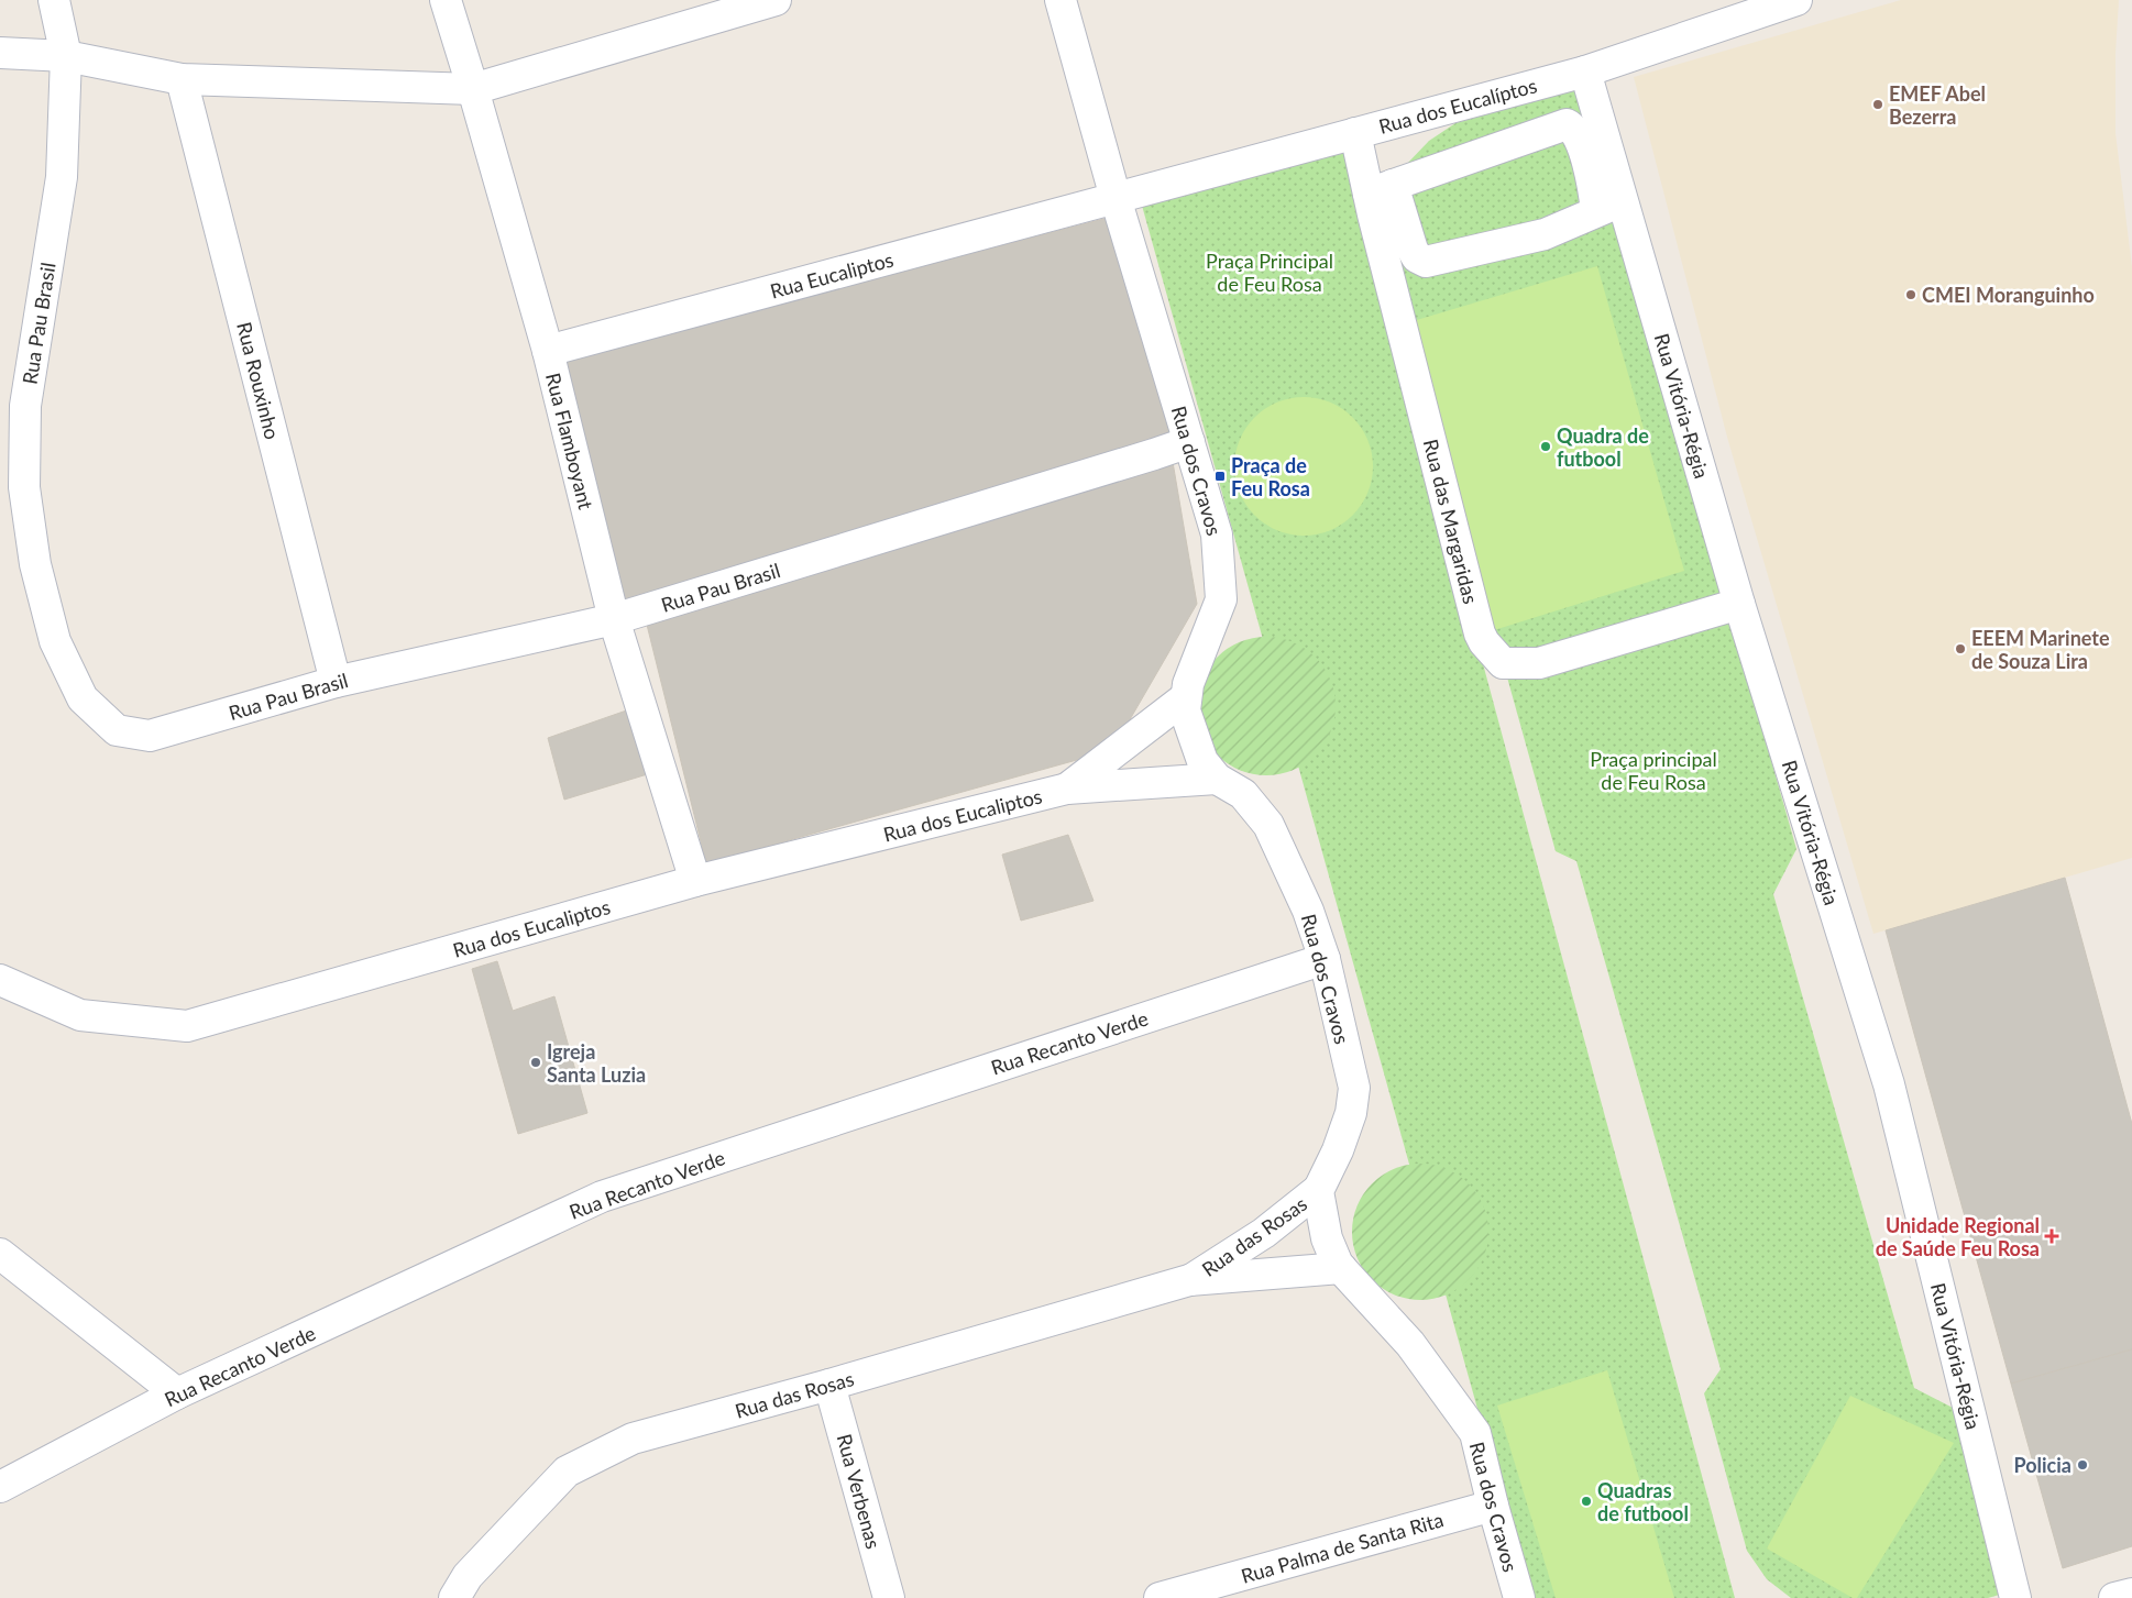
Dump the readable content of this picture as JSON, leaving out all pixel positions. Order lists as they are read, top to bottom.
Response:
{
  "streets": {
    "street": [
      "Rua dos Eucalíptos",
      "Rua Eucaliptos",
      "Rua Pau Brasil",
      "Rua Rouxinho",
      "Rua Vitória-Régia",
      "Rua Flamboyant",
      "Rua dos Cravos",
      "Rua das Margaridas",
      "Rua dos Eucaliptos",
      "Rua Recanto Verde",
      "Rua das Rosas",
      "Rua Verbenas",
      "Rua Palma de Santa Rita"
    ]
  },
  "crossings": [
    ["Rua dos Eucalíptos", "Rua Eucaliptos"],
    ["Rua dos Eucalíptos", "Rua Vitória-Régia"],
    ["Rua dos Eucalíptos", "Rua dos Cravos"],
    ["Rua dos Eucalíptos", "Rua das Margaridas"],
    ["Rua Eucaliptos", "Rua Flamboyant"],
    ["Rua Eucaliptos", "Rua dos Cravos"],
    ["Rua Pau Brasil", "Rua Rouxinho"],
    ["Rua Pau Brasil", "Rua Flamboyant"],
    ["Rua Pau Brasil", "Rua dos Cravos"],
    ["Rua Vitória-Régia", "Rua das Margaridas"],
    ["Rua Flamboyant", "Rua dos Eucaliptos"],
    ["Rua dos Cravos", "Rua dos Eucaliptos"],
    ["Rua dos Cravos", "Rua Recanto Verde"],
    ["Rua dos Cravos", "Rua das Rosas"],
    ["Rua dos Cravos", "Rua Palma de Santa Rita"],
    ["Rua das Rosas", "Rua Verbenas"]
  ],
  "parks": ["Praça Principal de Feu Rosa", "Praça principal de Feu Rosa"],
  "places": {
    "other": [
      "EMEF Abel Bezerra",
      "CMEI Moranguinho",
      "Quadra de futbool",
      "EEEM Marinete de Souza Lira",
      "Igreja Santa Luzia",
      "Policia",
      "Quadras de futbool"
    ],
    "transit": ["Praça de Feu Rosa"],
    "health": ["Unidade Regional de Saúde Feu Rosa"]
  }
}
